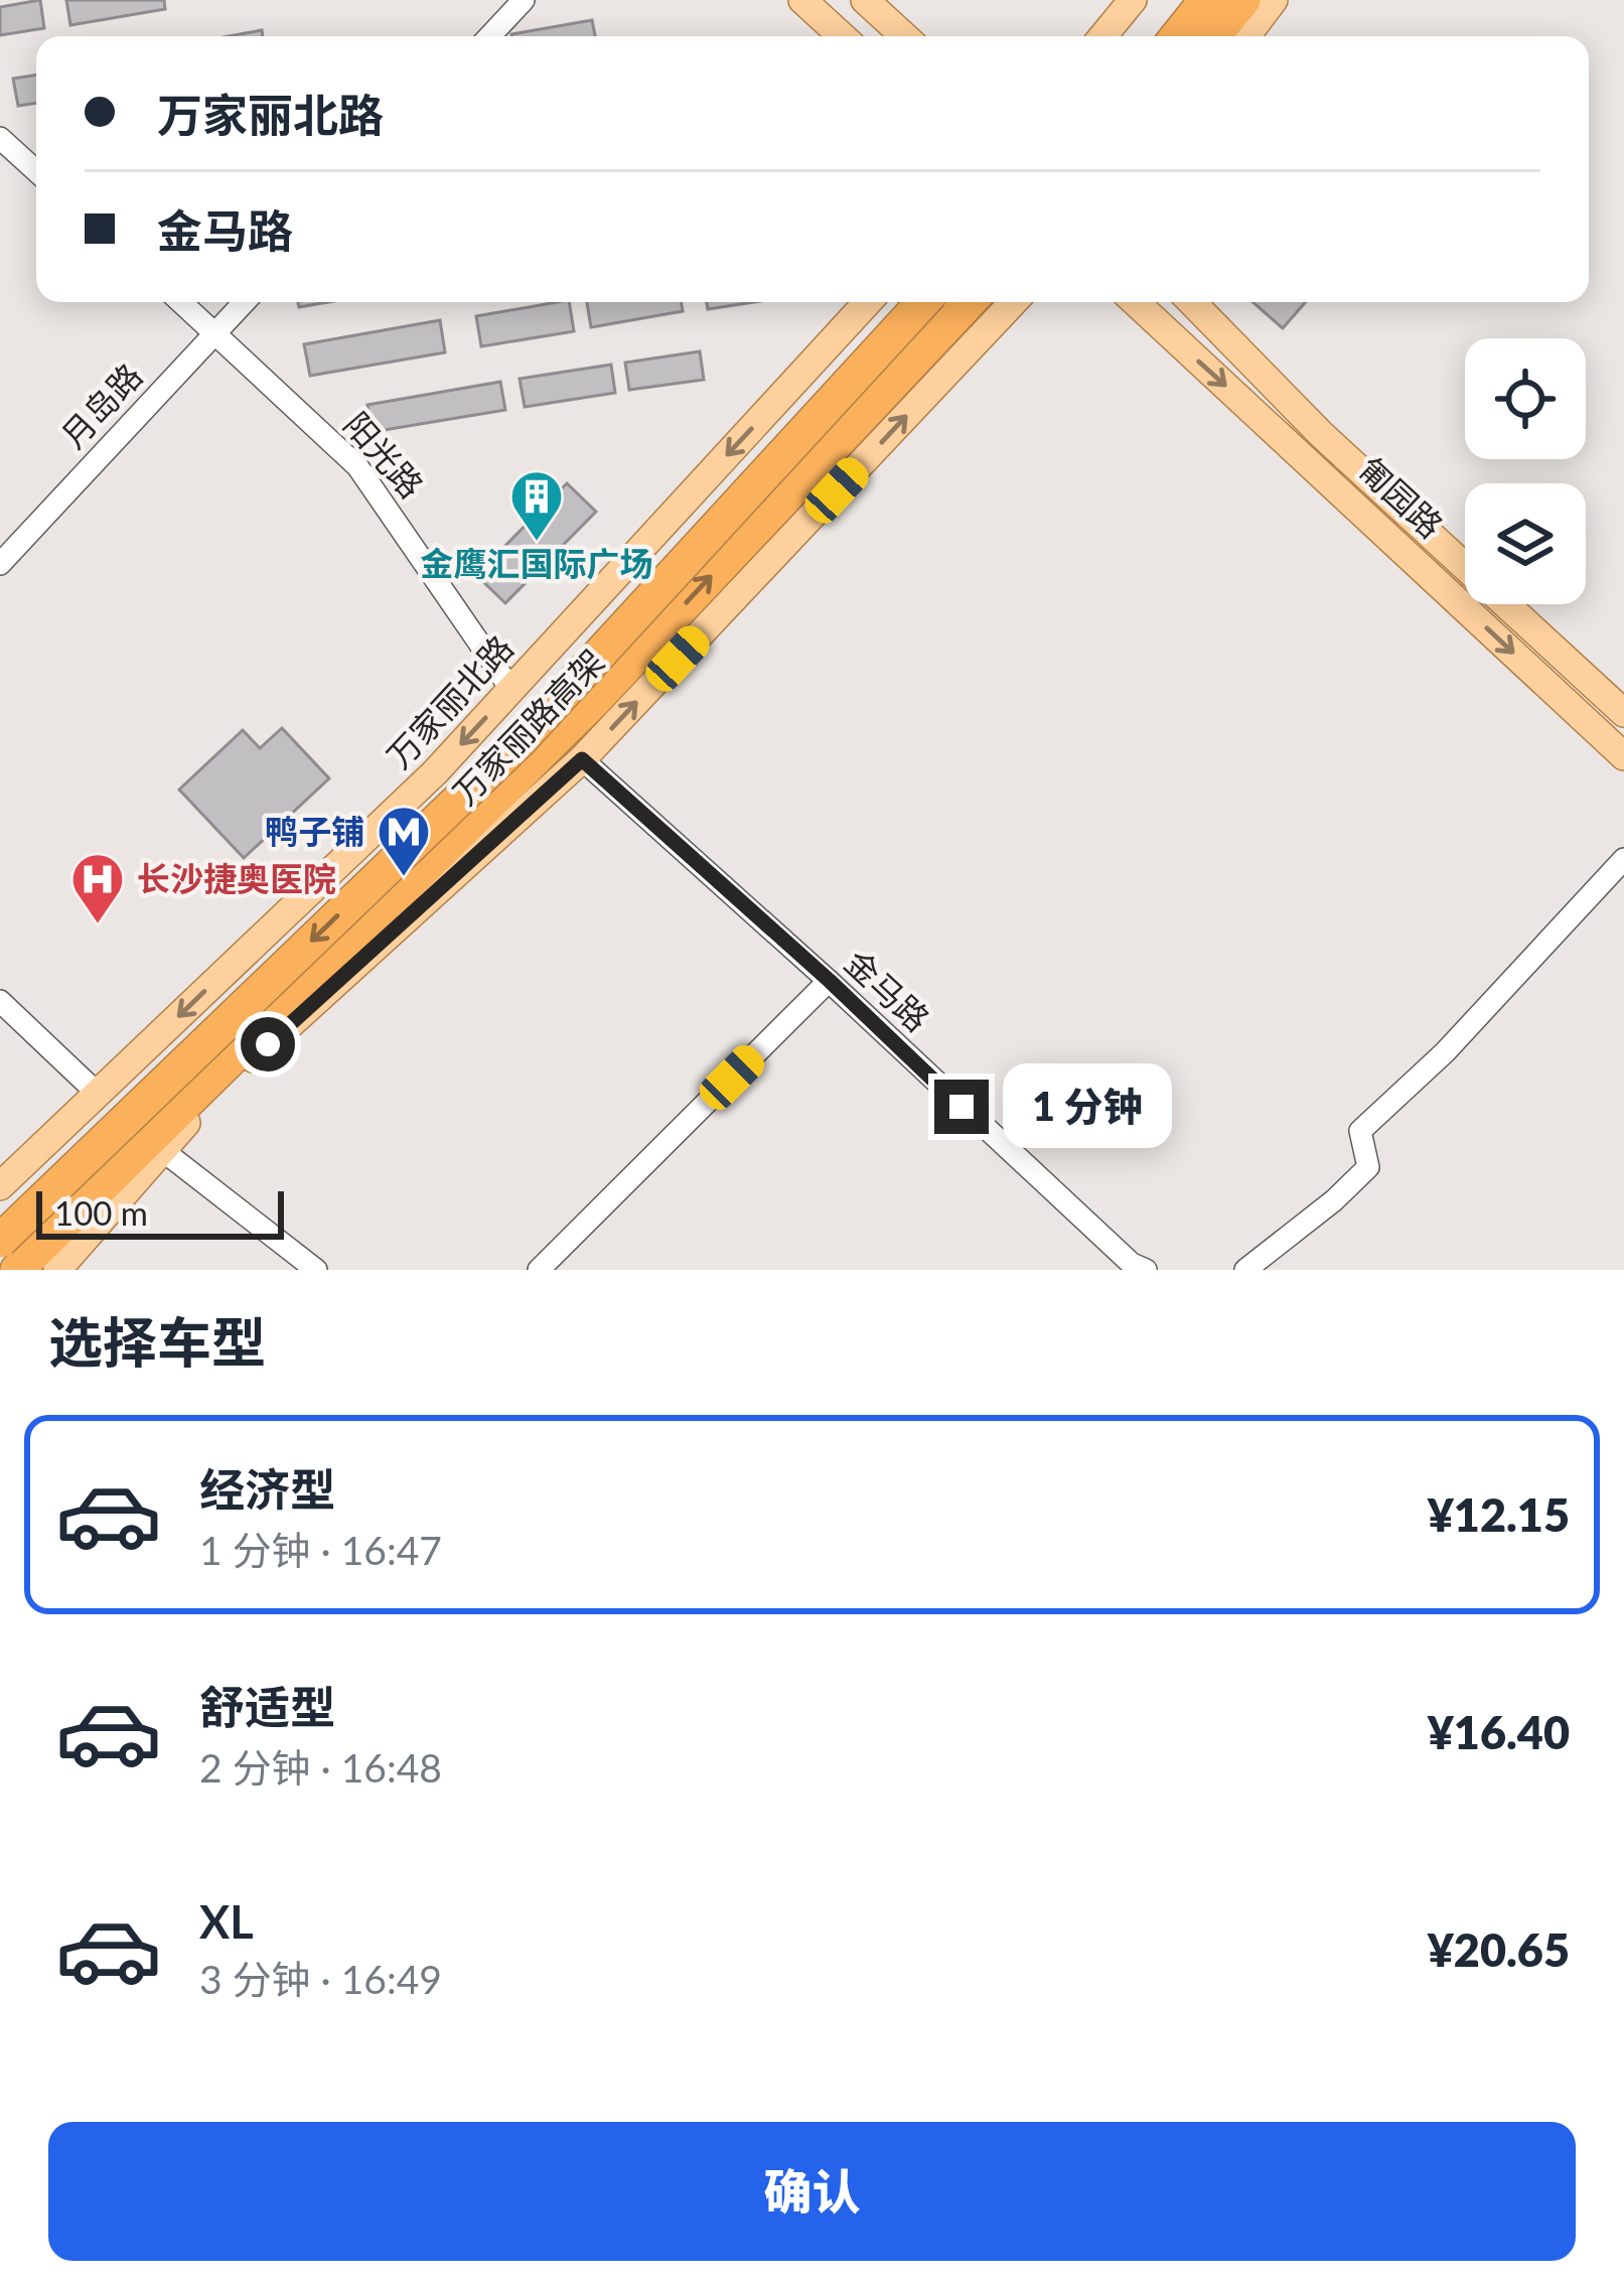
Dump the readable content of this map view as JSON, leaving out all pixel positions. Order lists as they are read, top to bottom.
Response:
{
  "streets": {
    "highway": ["万家丽路高架"],
    "main road": ["匍园路", "万家丽北路"],
    "street": ["月岛路", "阳光路", "金马路"]
  },
  "crossings": [
    ["月岛路", "阳光路"],
    ["阳光路", "万家丽北路"]
  ],
  "places": {
    "building": ["金鹰汇国际广场"],
    "metro station": ["鸭子铺"],
    "hospital": ["长沙捷奥医院"]
  },
  "scale_bar": "100 m",
  "page": {
    "banner": ["万家丽北路", "金马路"],
    "bubble": "1 分钟",
    "scale": "100 m",
    "heading": "选择车型",
    "list": [
      {
        "name": "经济型",
        "note": "1 分钟 · 16:47",
        "value": "¥12.15"
      },
      {
        "name": "舒适型",
        "note": "2 分钟 · 16:48",
        "value": "¥16.40"
      },
      {
        "name": "XL",
        "note": "3 分钟 · 16:49",
        "value": "¥20.65"
      }
    ],
    "buttons": "确认"
  }
}
